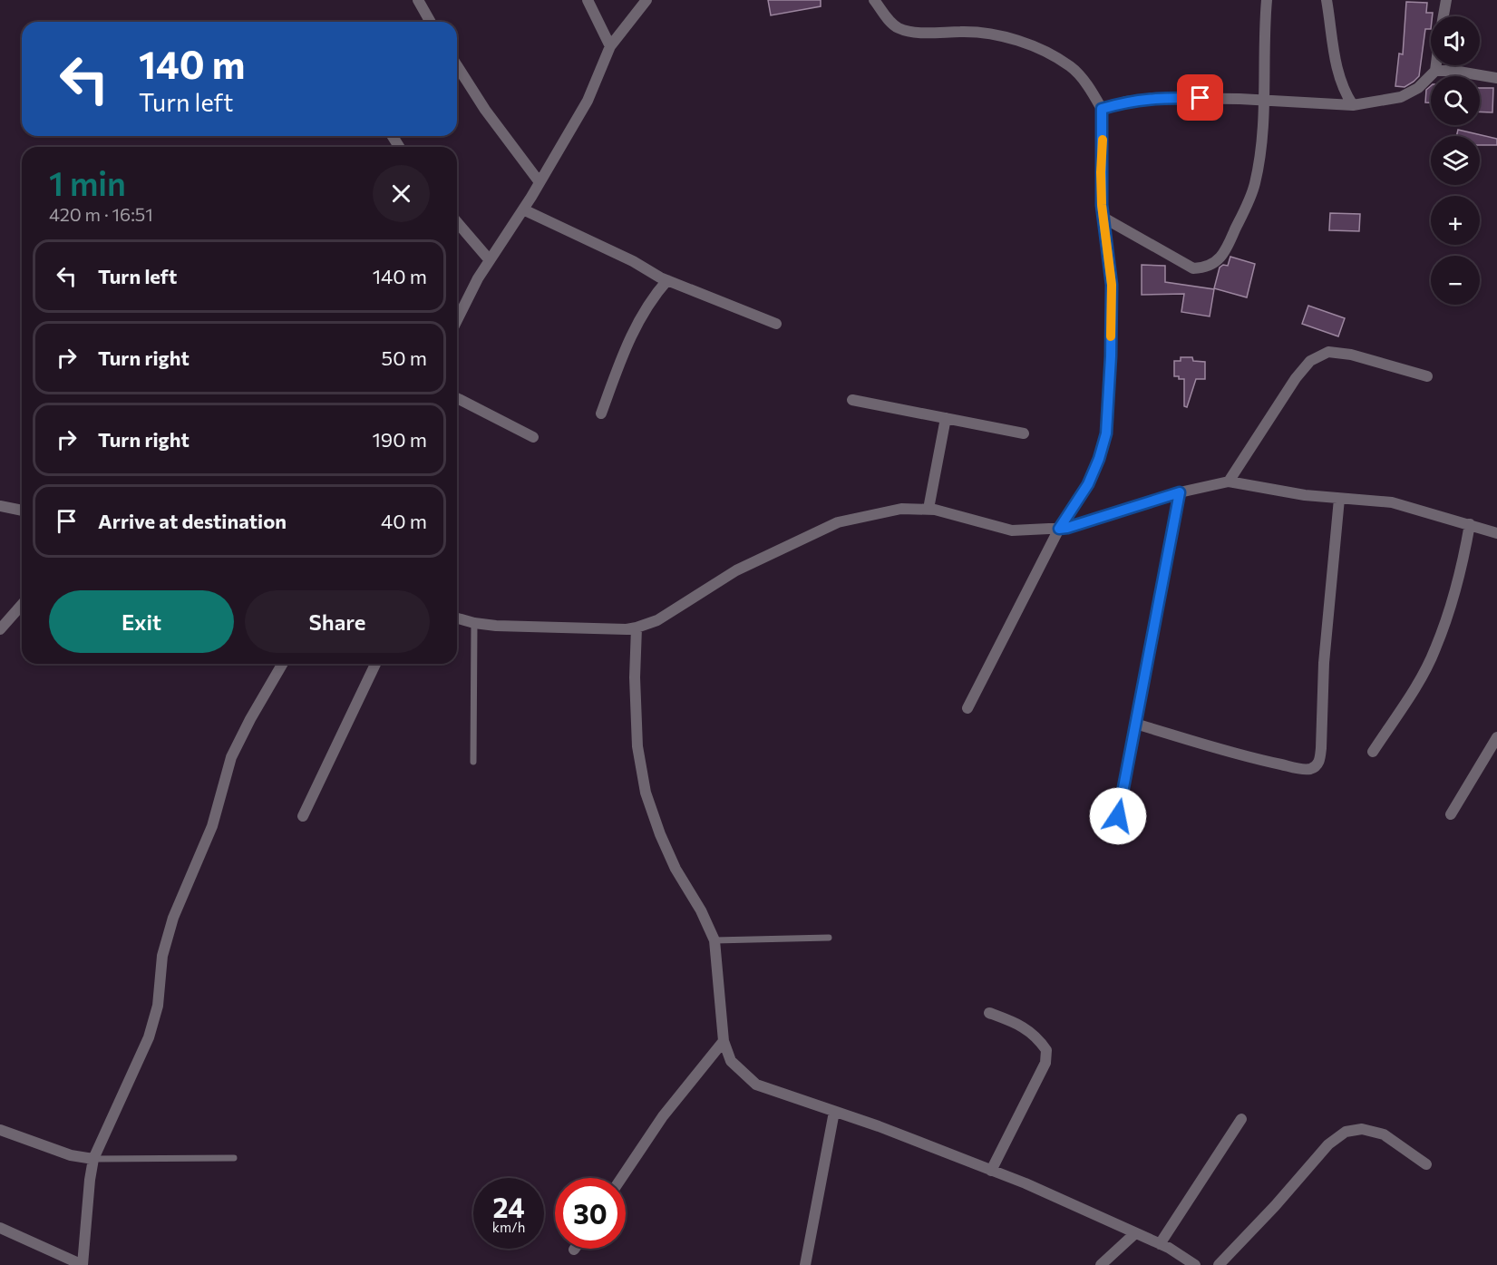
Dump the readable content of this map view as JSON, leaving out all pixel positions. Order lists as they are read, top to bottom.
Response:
{
  "page": {
    "map_buttons": ["+", "−"],
    "turn": ["140 m", "Turn left"],
    "heading": ["1 min", "420 m · 16:51"],
    "list": [
      {
        "name": "Turn left",
        "value": "140 m"
      },
      {
        "name": "Turn right",
        "value": "50 m"
      },
      {
        "name": "Turn right",
        "value": "190 m"
      },
      {
        "name": "Arrive at destination",
        "value": "40 m"
      }
    ],
    "buttons": ["Exit", "Share"],
    "speed": "24 km/h",
    "limit": "30"
  }
}
